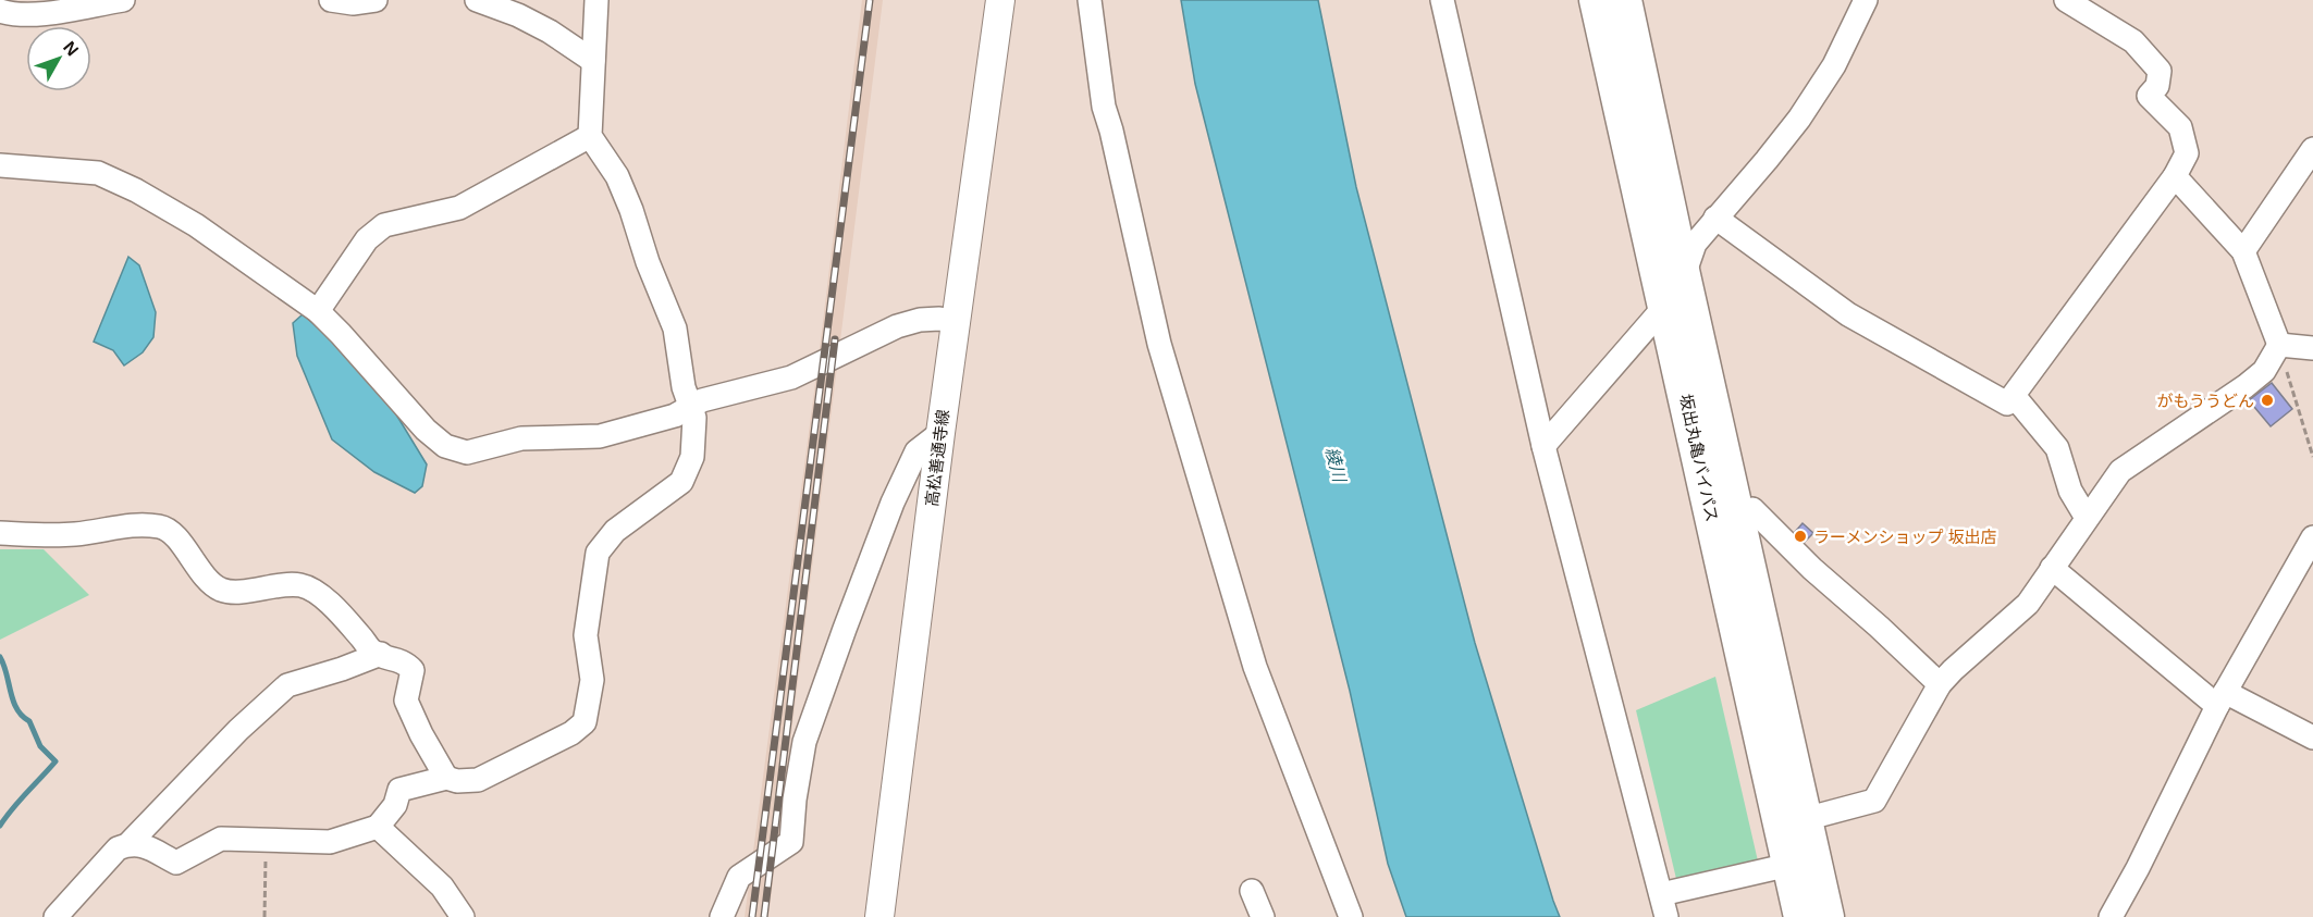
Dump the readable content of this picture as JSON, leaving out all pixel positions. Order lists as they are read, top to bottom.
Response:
{
  "streets": {
    "highway": ["坂出丸亀バイパス"],
    "main road": ["高松善通寺線"]
  },
  "water": ["綾川"],
  "places": ["がもううどん", "ラーメンショップ 坂出店"],
  "north": "top right"
}
